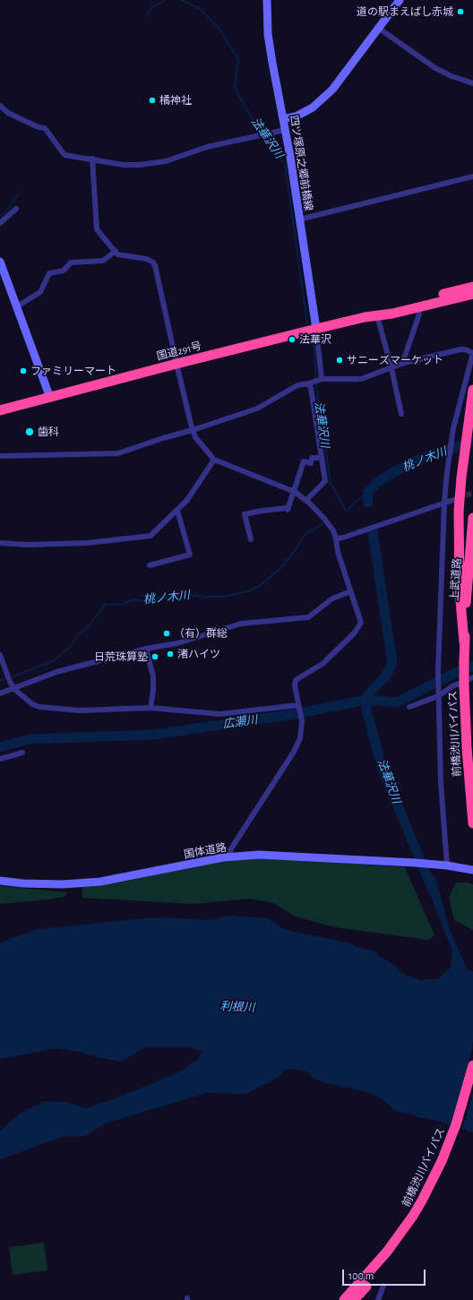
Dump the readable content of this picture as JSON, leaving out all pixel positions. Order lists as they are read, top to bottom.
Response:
{
  "streets": {
    "highway": ["国道291号", "上武道路", "前橋渋川バイパス"],
    "street": ["四ツ塚原之郷前橋線", "国体道路"]
  },
  "crossings": [
    ["四ツ塚原之郷前橋線", "国道291号"],
    ["上武道路", "前橋渋川バイパス"]
  ],
  "water": [
    "法華沢川",
    "桃ノ木川",
    "広瀬川",
    "利根川"
  ],
  "places": [
    "道の駅まえばし赤城",
    "橘神社",
    "法華沢",
    "サニーズマーケット",
    "ファミリーマート",
    "歯科",
    "（有）群総",
    "渚ハイツ",
    "日荒珠算塾"
  ],
  "scale_bar": "100 m"
}
